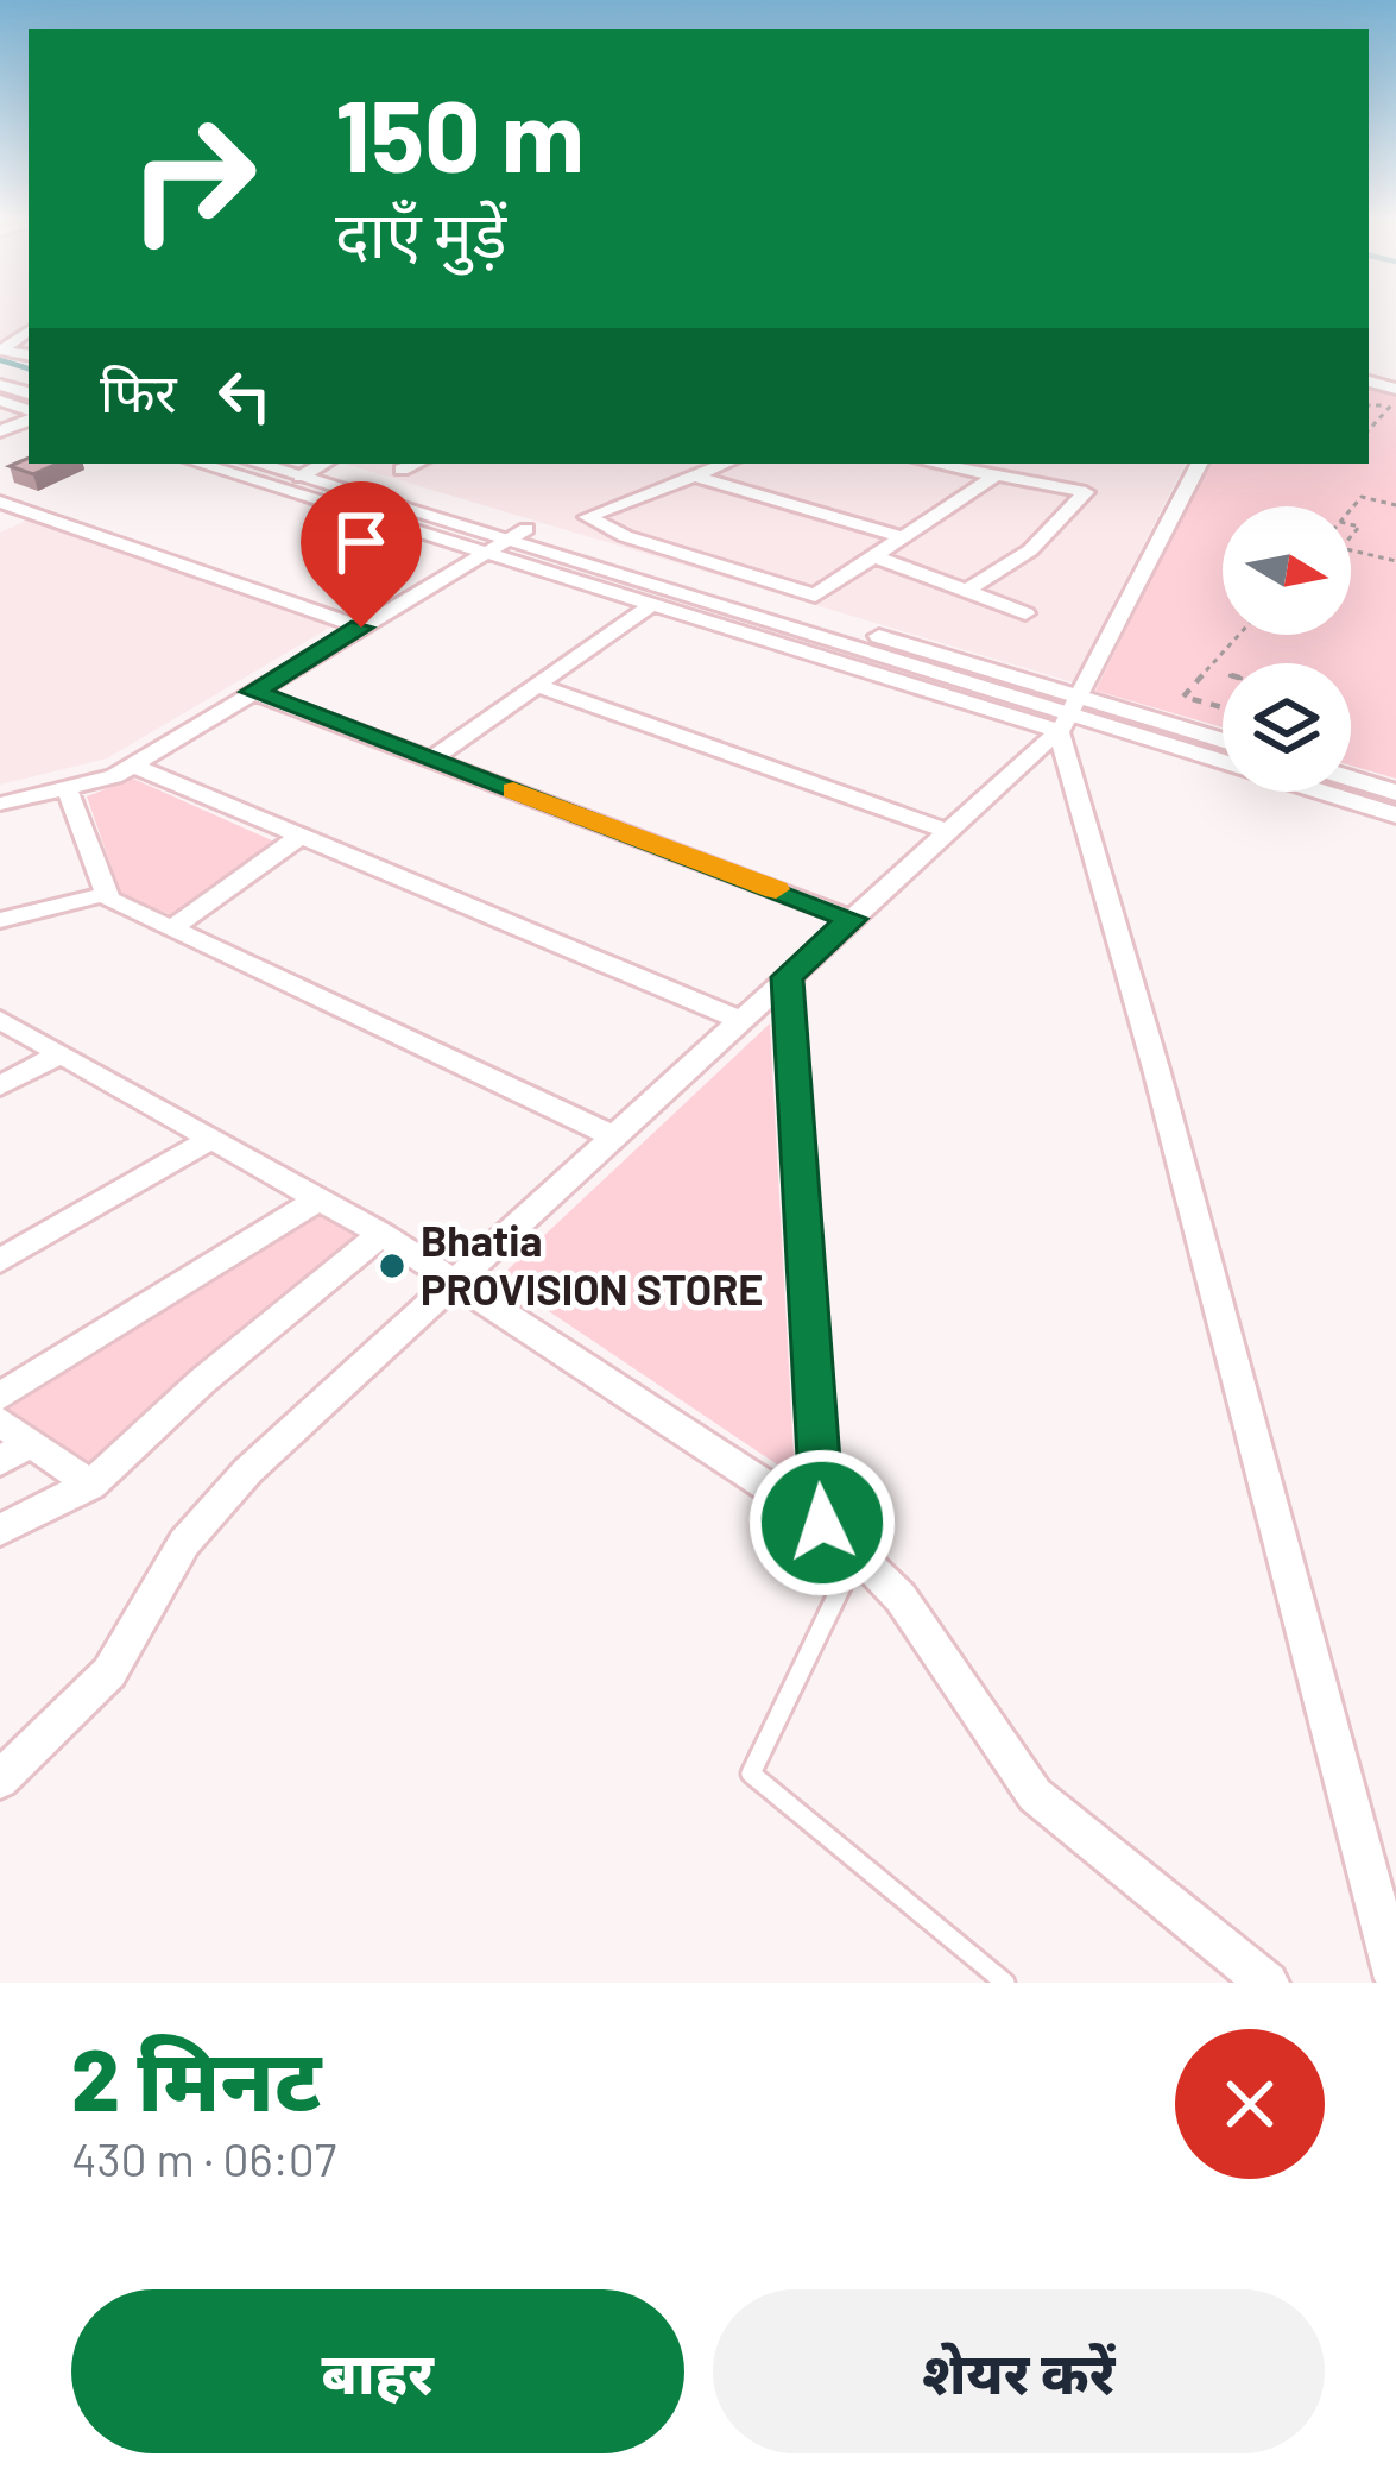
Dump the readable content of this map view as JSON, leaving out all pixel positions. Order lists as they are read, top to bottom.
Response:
{
  "places": ["Bhatia PROVISION STORE"],
  "north": "right",
  "page": {
    "turn": ["150 m", "दाएँ मुड़ें"],
    "then": "फिर",
    "heading": ["2 मिनट", "430 m · 06:07"],
    "buttons": ["बाहर", "शेयर करें"]
  }
}
